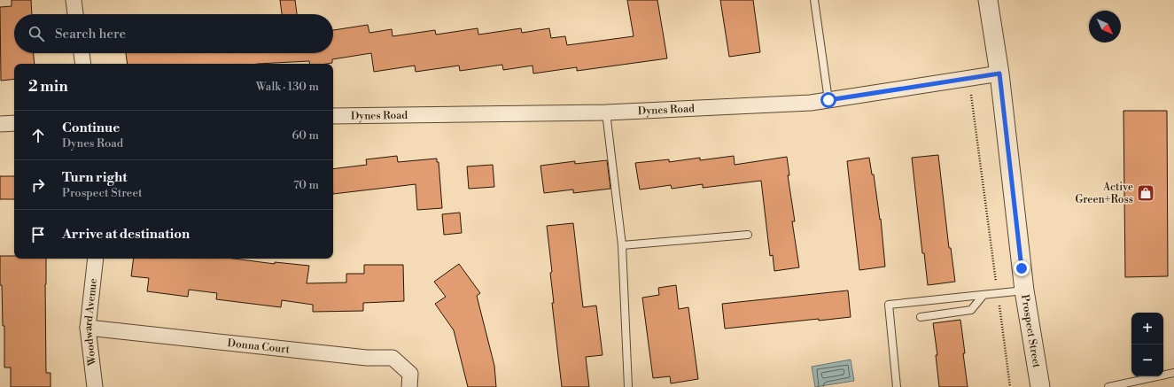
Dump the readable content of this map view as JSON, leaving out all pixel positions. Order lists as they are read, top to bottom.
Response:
{
  "streets": {
    "street": [
      "Dynes Road",
      "Woodward Avenue",
      "Prospect Street",
      "Donna Court"
    ]
  },
  "crossings": [
    ["Dynes Road", "Prospect Street"],
    ["Woodward Avenue", "Donna Court"]
  ],
  "places": {
    "shop": ["Active Green+Ross"]
  },
  "north": "bottom right",
  "page": {
    "search": "Search here",
    "heading": ["2 min", "Walk · 130 m"],
    "list": [
      ["Continue", "Dynes Road", "60 m"],
      ["Turn right", "Prospect Street", "70 m"],
      "Arrive at destination"
    ],
    "map_buttons": ["+", "−"]
  }
}
